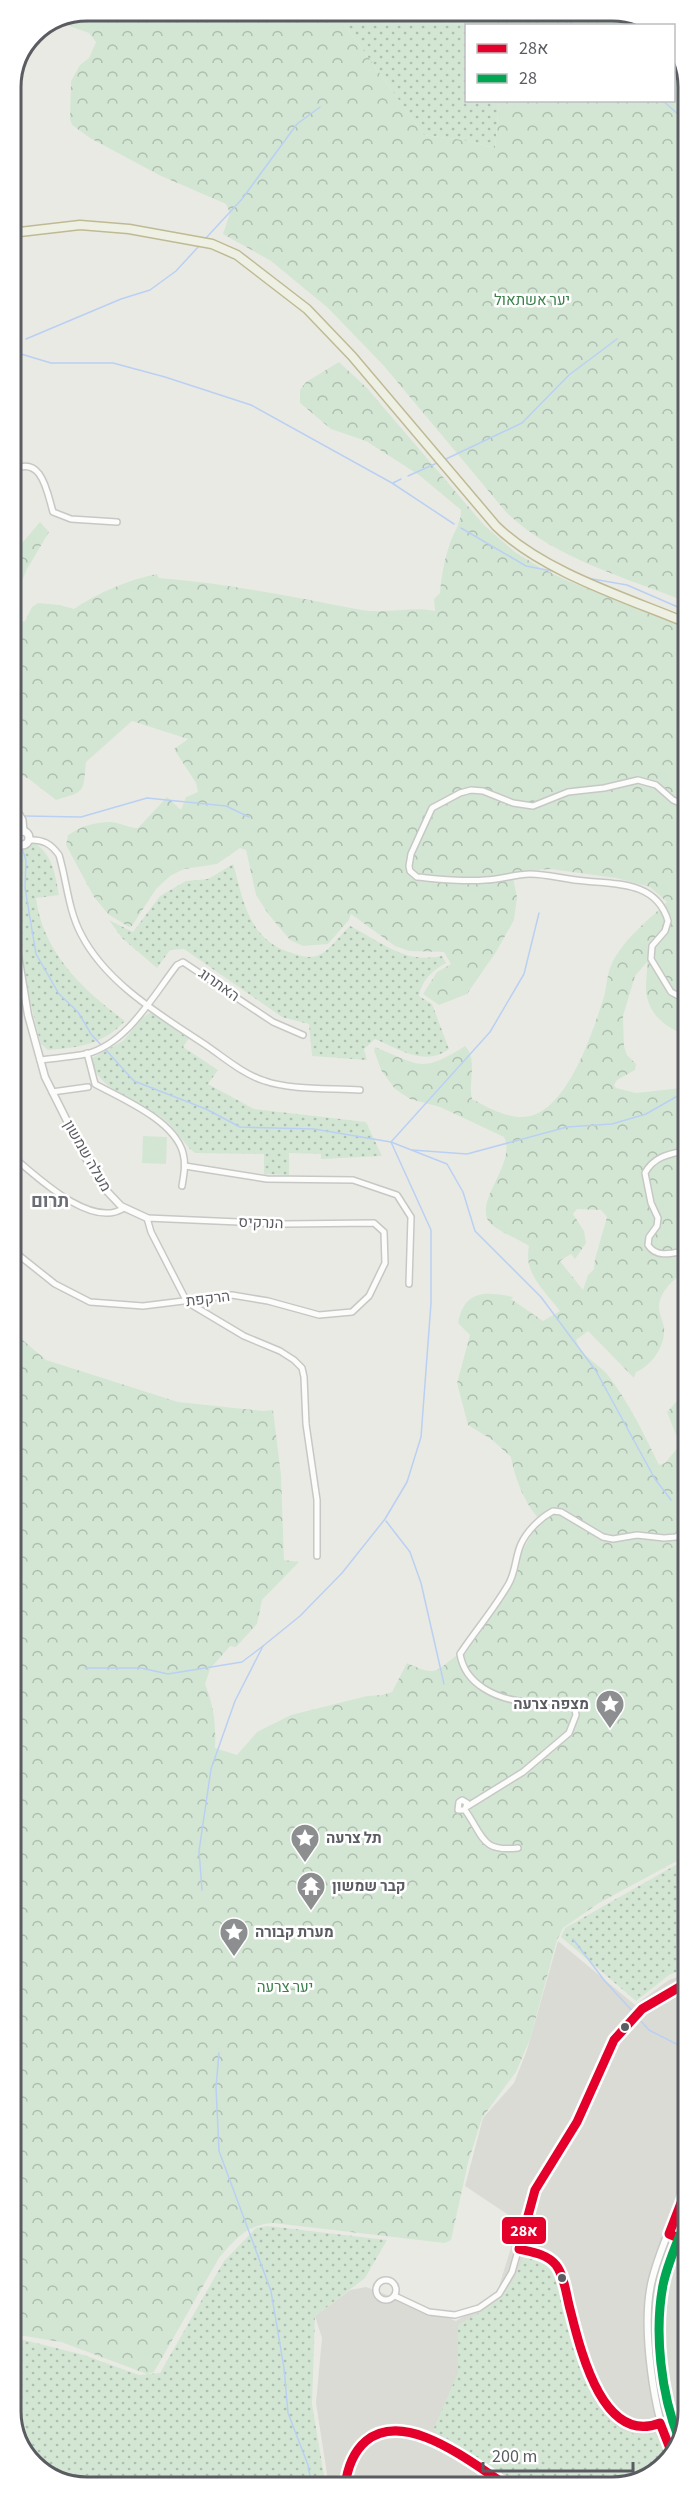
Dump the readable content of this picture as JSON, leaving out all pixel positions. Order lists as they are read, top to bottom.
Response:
{
  "streets": {
    "street": [
      "האתרוג",
      "מעלה שמשון",
      "הנרקיס",
      "הרקפת"
    ]
  },
  "crossings": [
    ["מעלה שמשון", "הנרקיס"],
    ["הנרקיס", "הרקפת"]
  ],
  "districts": ["תרום"],
  "parks": ["יער אשתאול", "יער צרעה"],
  "places": {
    "place": ["מצפה צרעה", "תל צרעה", "מערת קבורה"],
    "temple": ["קבר שמשון"]
  },
  "lines": ["transit line 28א", "transit line 28"],
  "legend": ["28א", "28"],
  "scale_bar": "200 m"
}
